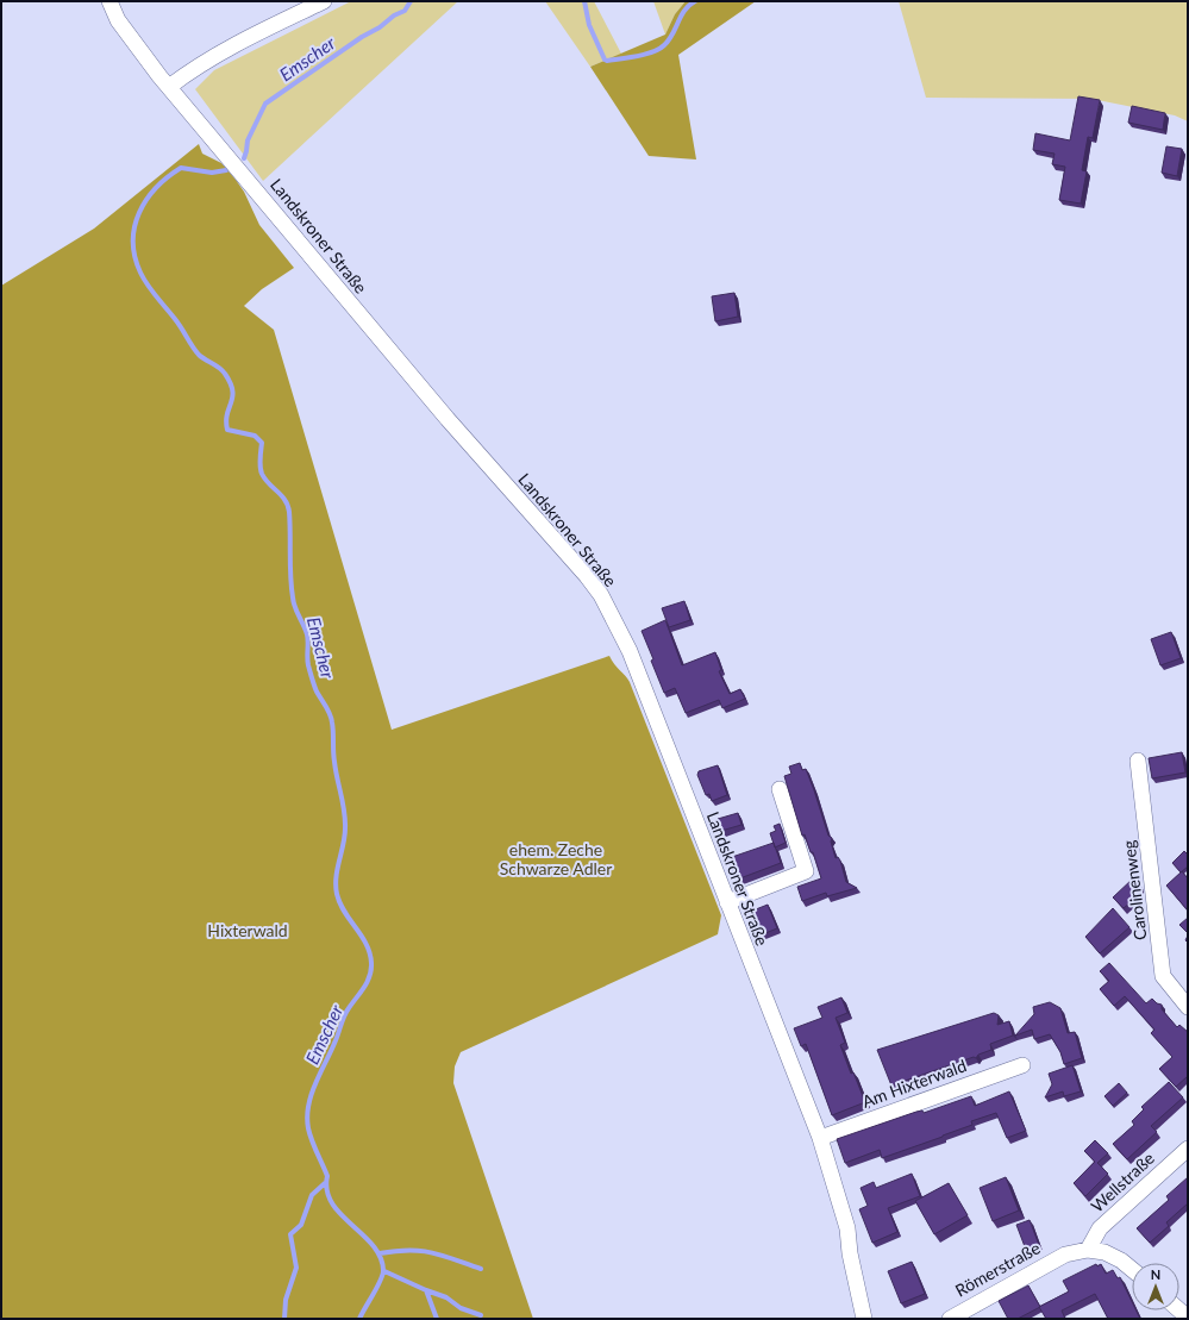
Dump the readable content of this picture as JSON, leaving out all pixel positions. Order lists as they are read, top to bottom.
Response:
{
  "streets": {
    "street": [
      "Landskroner Straße",
      "Carolinenweg",
      "Am Hixterwald",
      "Wellstraße",
      "Römerstraße"
    ]
  },
  "crossings": [
    ["Landskroner Straße", "Am Hixterwald"],
    ["Wellstraße", "Römerstraße"]
  ],
  "water": ["Emscher"],
  "parks": ["ehem. Zeche Schwarze Adler", "Hixterwald"],
  "north": "top"
}
